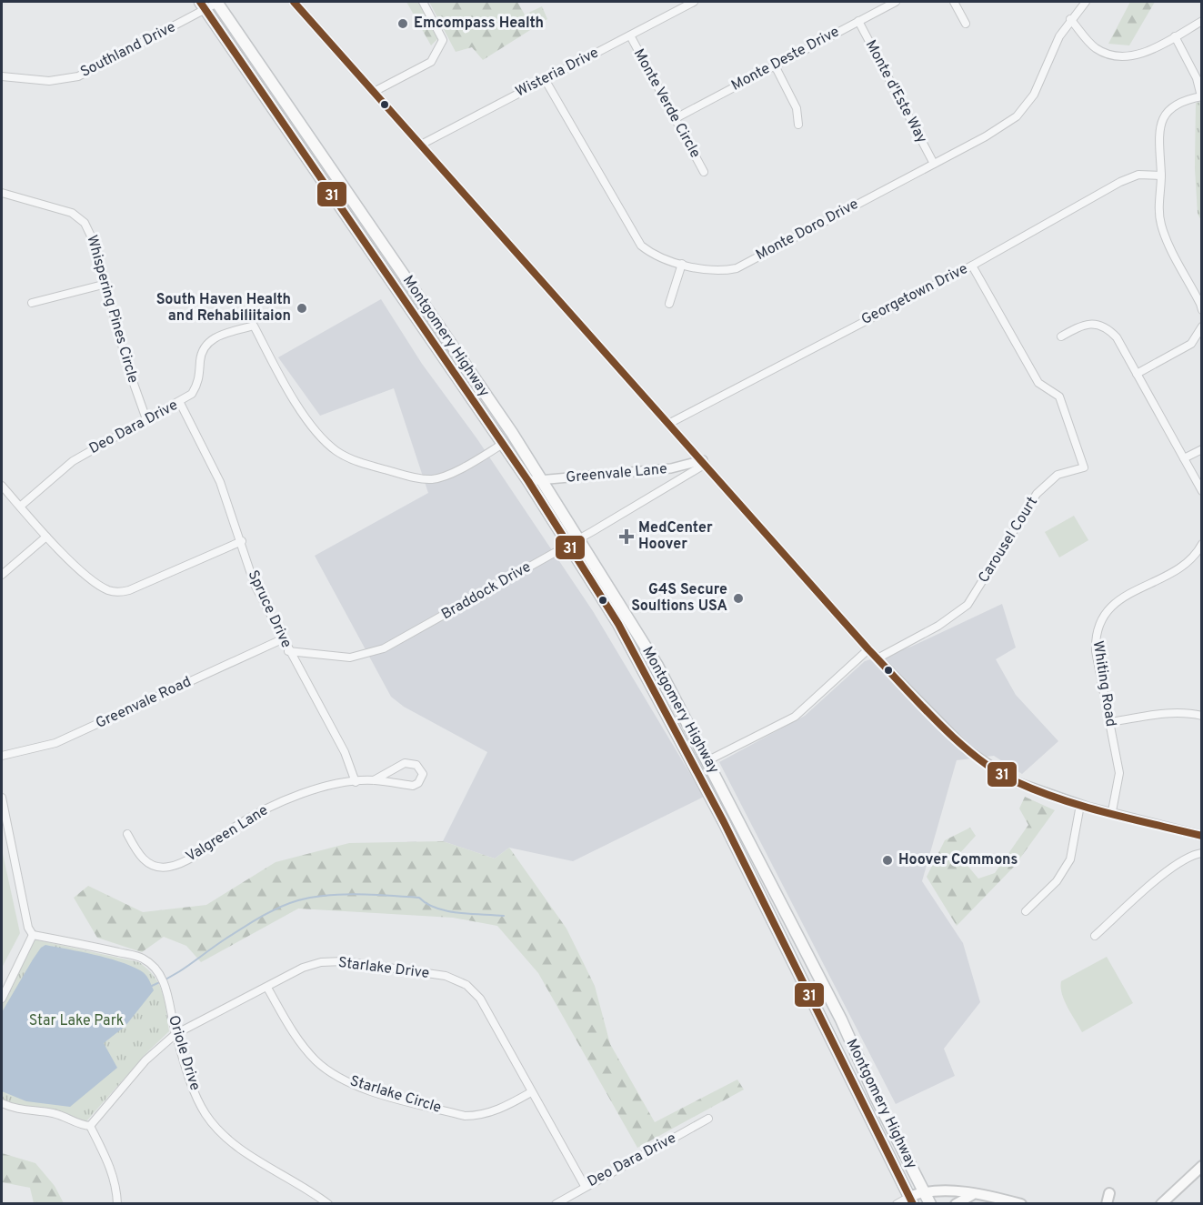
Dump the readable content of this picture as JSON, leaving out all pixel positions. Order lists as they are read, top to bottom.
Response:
{
  "streets": {
    "main road": ["Montgomery Highway"],
    "street": [
      "Southland Drive",
      "Monte Deste Drive",
      "Wisteria Drive",
      "Monte d'Este Way",
      "Monte Verde Circle",
      "Monte Doro Drive",
      "Georgetown Drive",
      "Whispering Pines Circle",
      "Deo Dara Drive",
      "Greenvale Lane",
      "Carousel Court",
      "Braddock Drive",
      "Spruce Drive",
      "Whiting Road",
      "Greenvale Road",
      "Valgreen Lane",
      "Starlake Drive",
      "Oriole Drive",
      "Starlake Circle"
    ]
  },
  "crossings": [
    ["Southland Drive", "Montgomery Highway"],
    ["Monte Deste Drive", "Monte d'Este Way"],
    ["Monte Deste Drive", "Monte Verde Circle"],
    ["Wisteria Drive", "Monte Verde Circle"],
    ["Wisteria Drive", "Monte Doro Drive"],
    ["Monte d'Este Way", "Monte Doro Drive"],
    ["Georgetown Drive", "Carousel Court"],
    ["Whispering Pines Circle", "Deo Dara Drive"],
    ["Montgomery Highway", "Deo Dara Drive"],
    ["Montgomery Highway", "Greenvale Lane"],
    ["Montgomery Highway", "Braddock Drive"],
    ["Deo Dara Drive", "Spruce Drive"],
    ["Deo Dara Drive", "Starlake Drive"],
    ["Greenvale Lane", "Braddock Drive"],
    ["Braddock Drive", "Spruce Drive"],
    ["Spruce Drive", "Greenvale Road"],
    ["Spruce Drive", "Valgreen Lane"],
    ["Starlake Drive", "Oriole Drive"],
    ["Starlake Drive", "Starlake Circle"]
  ],
  "parks": ["Star Lake Park"],
  "places": {
    "other": [
      "Emcompass Health",
      "South Haven Health and Rehabiliitaion",
      "G4S Secure Soultions USA",
      "Hoover Commons"
    ],
    "health": ["MedCenter Hoover"]
  },
  "lines": ["transit line 31"]
}
